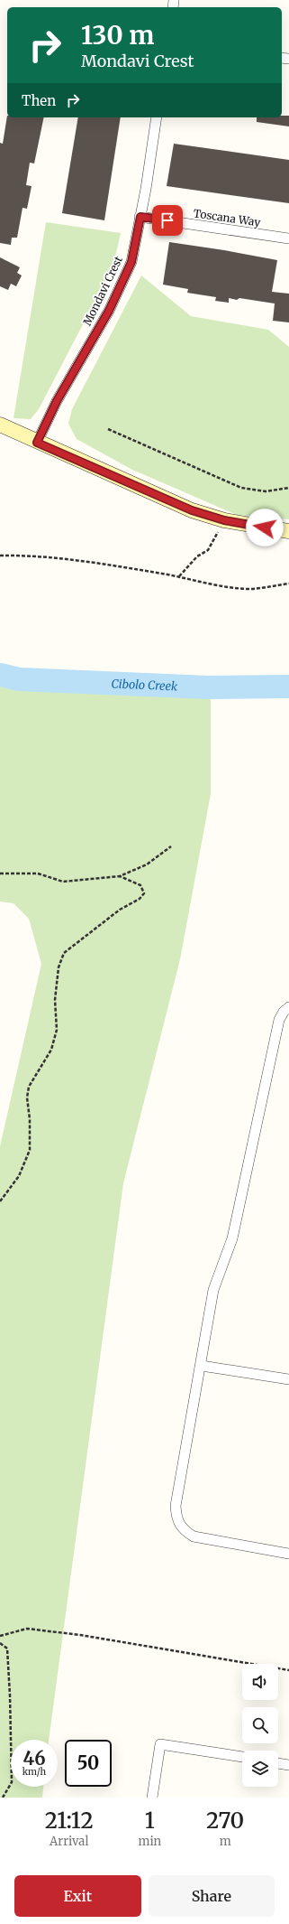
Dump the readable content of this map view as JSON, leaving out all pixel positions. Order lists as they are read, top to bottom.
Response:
{
  "streets": {
    "street": ["Toscana Way", "Mondavi Crest"]
  },
  "crossings": [
    ["Toscana Way", "Mondavi Crest"]
  ],
  "water": ["Cibolo Creek"],
  "page": {
    "turn": ["130 m", "Mondavi Crest"],
    "then": "Then",
    "speed": "46 km/h",
    "limit": "50",
    "eta": [
      "21:12",
      "Arrival",
      "1",
      "min",
      "270",
      "m"
    ],
    "buttons": ["Exit", "Share"]
  }
}
